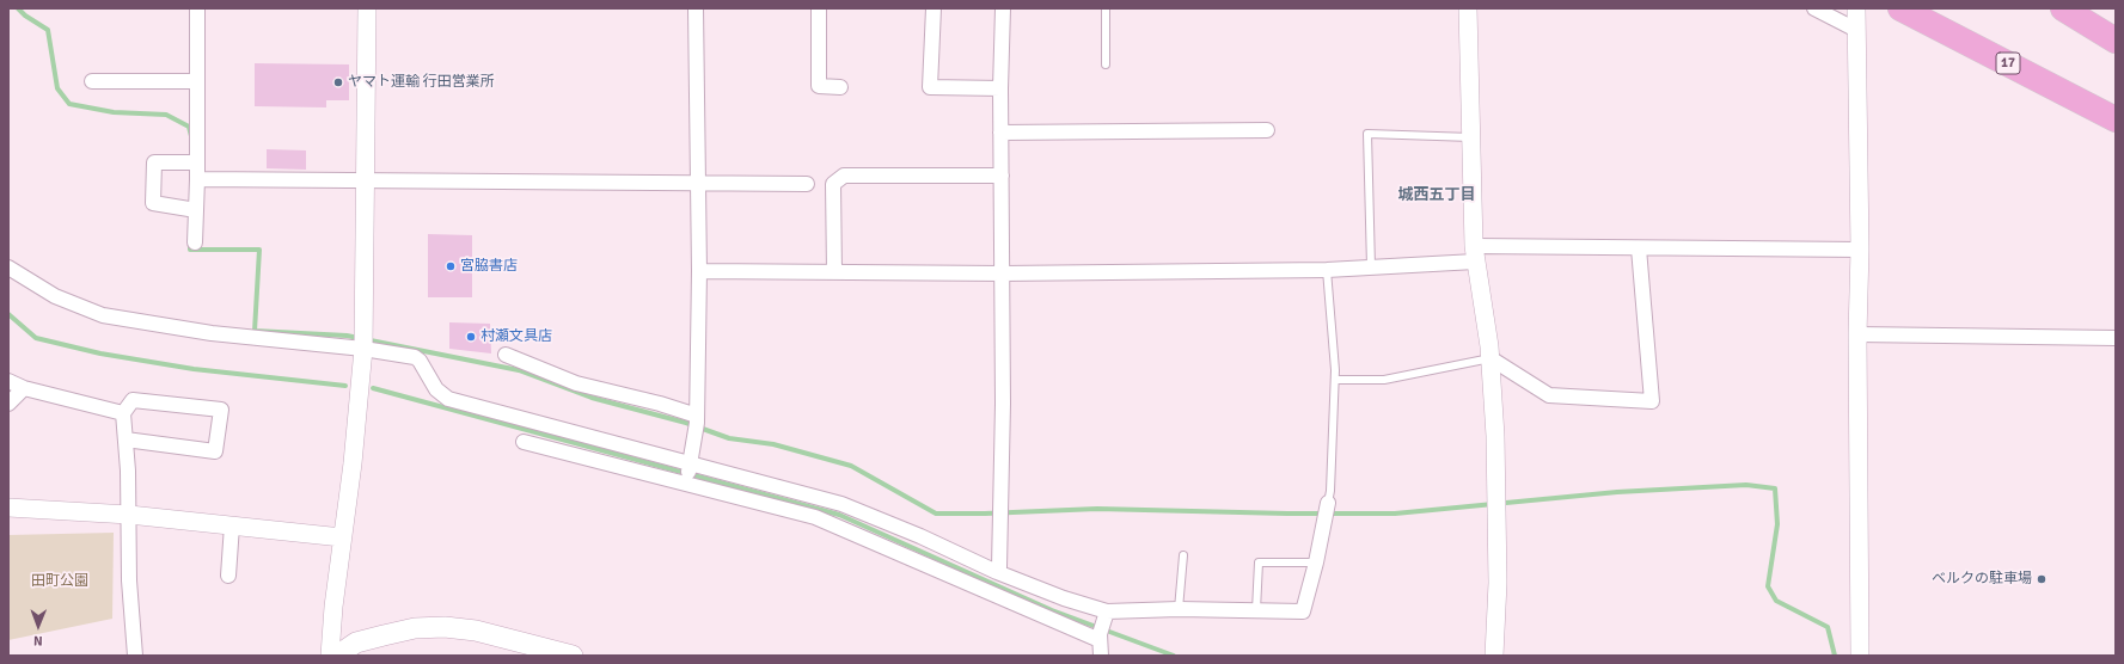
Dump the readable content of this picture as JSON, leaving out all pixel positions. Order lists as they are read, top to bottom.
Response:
{
  "streets": {
    "highway": ["17"]
  },
  "districts": ["城西五丁目"],
  "parks": ["田町公園"],
  "places": [
    "ヤマト運輸 行田営業所",
    "宮脇書店",
    "村瀬文具店",
    "ベルクの駐車場"
  ],
  "north": "bottom"
}
